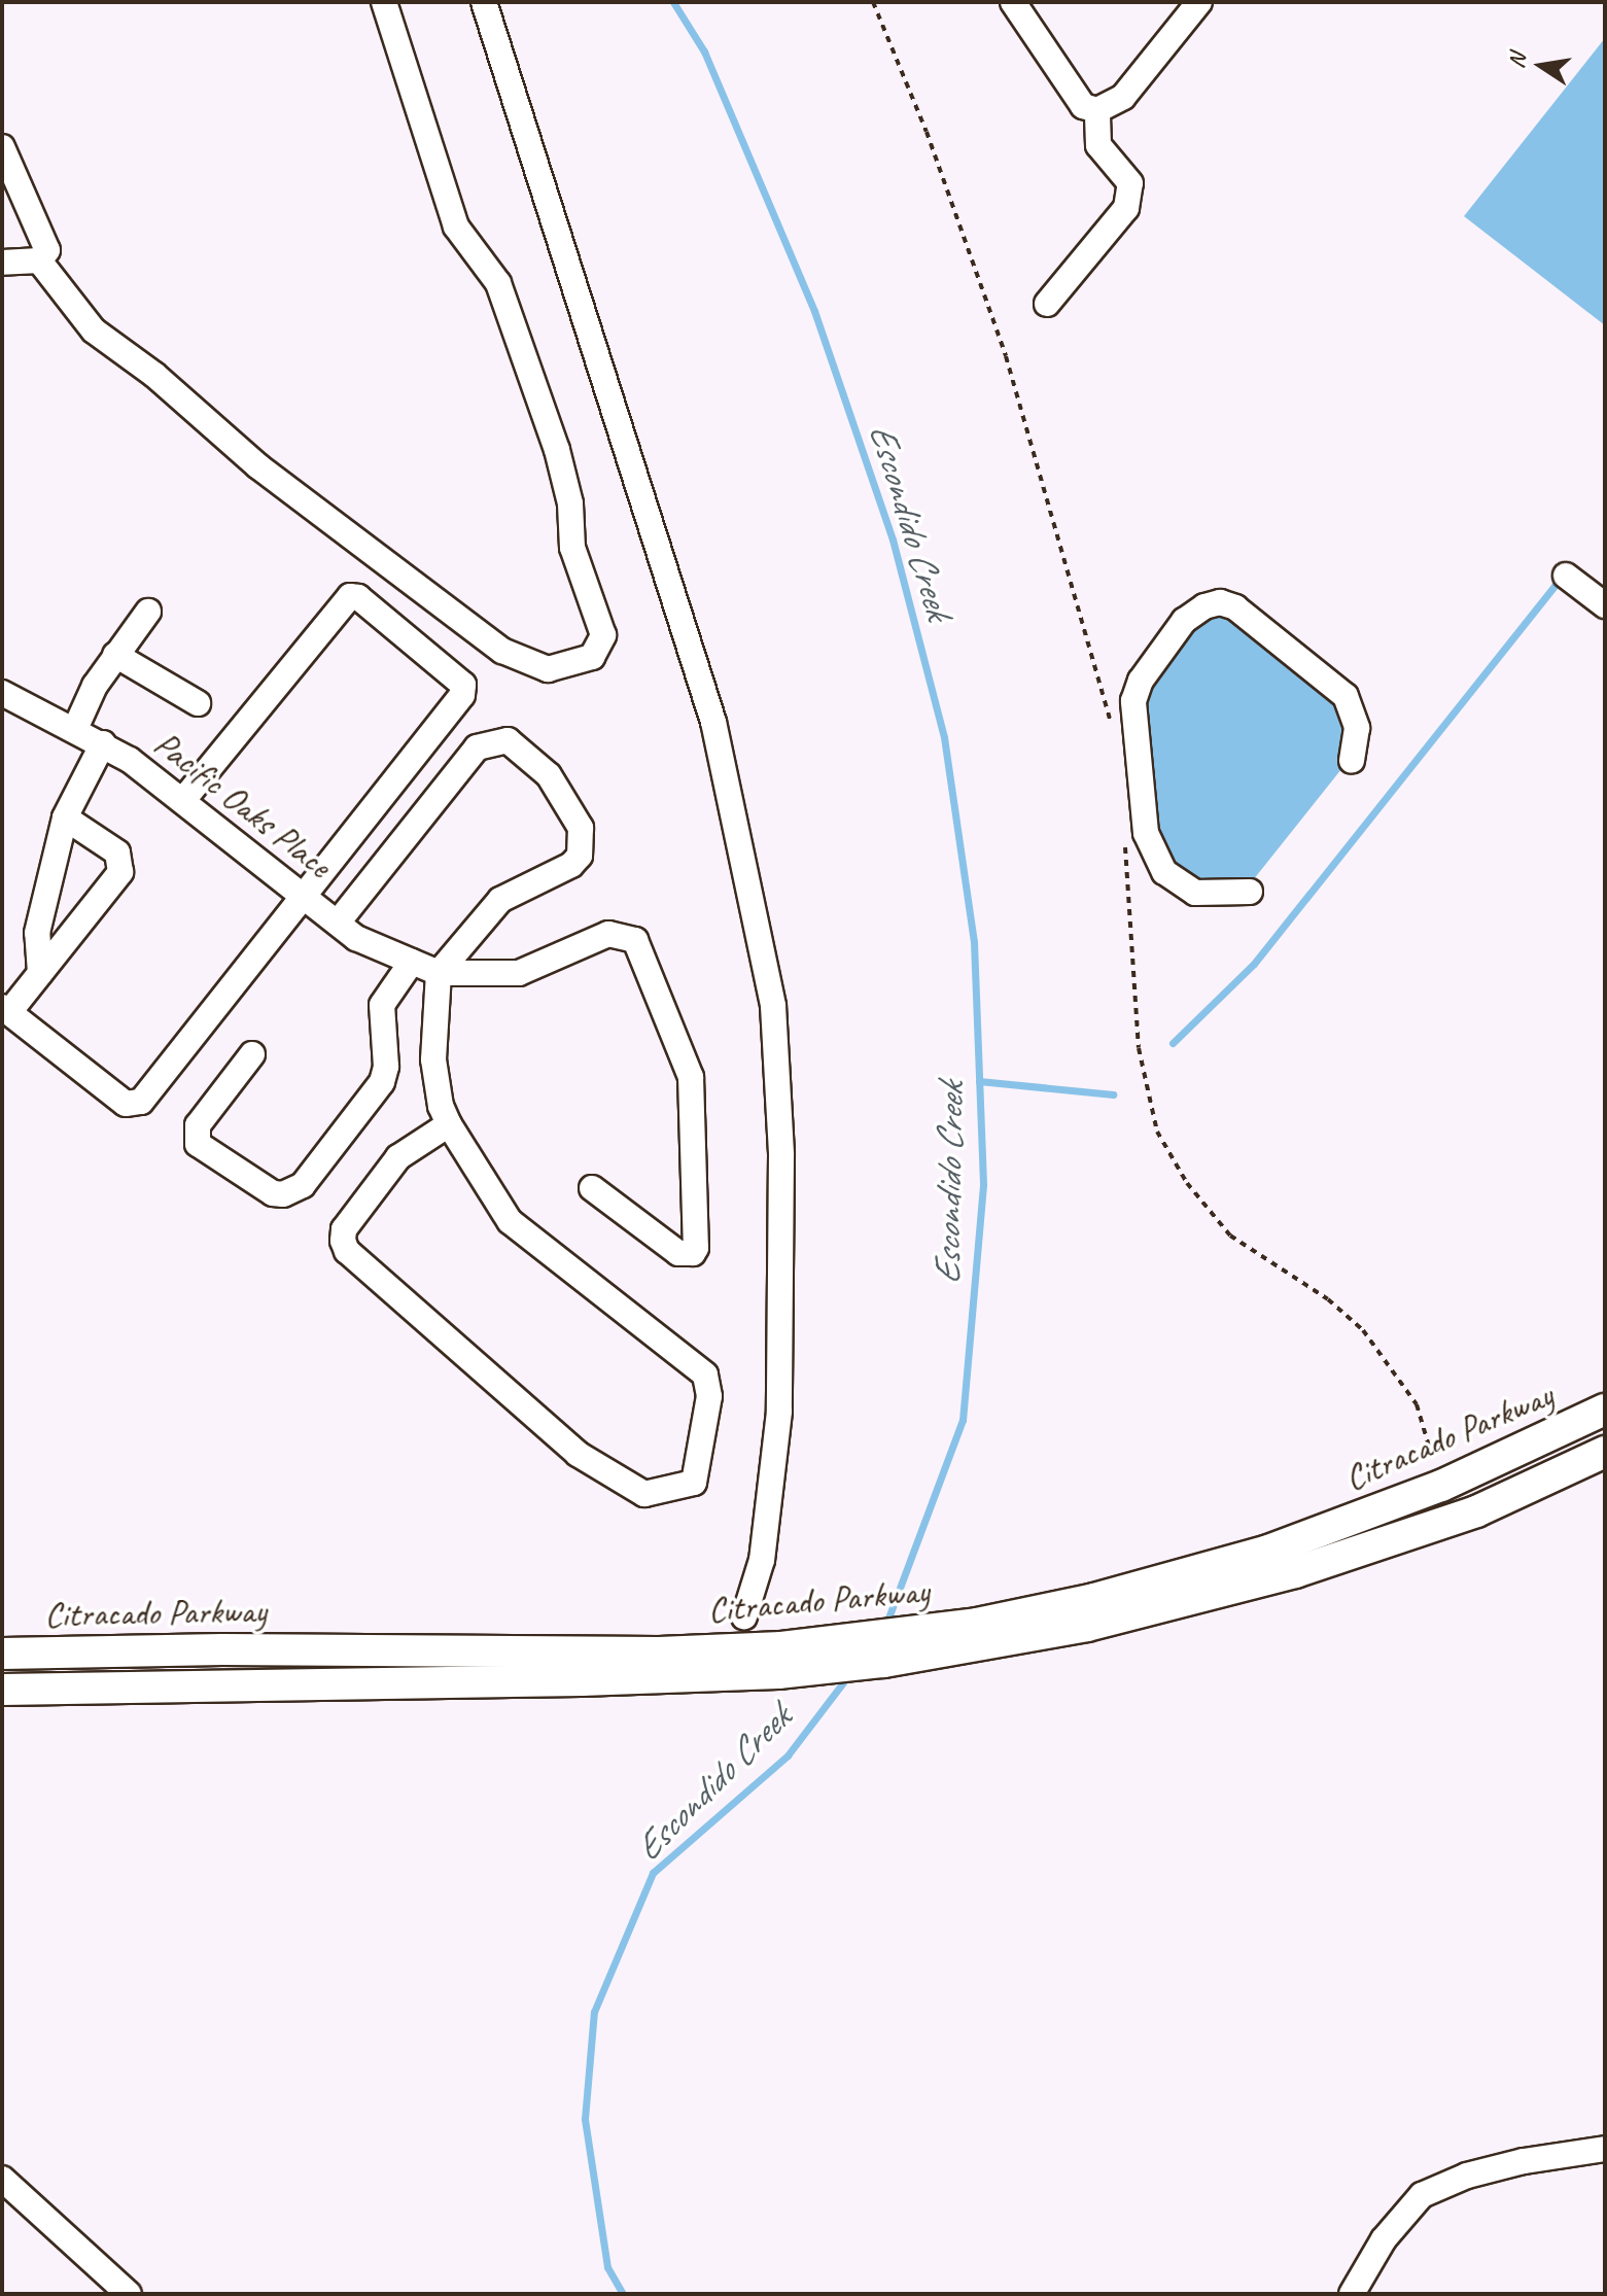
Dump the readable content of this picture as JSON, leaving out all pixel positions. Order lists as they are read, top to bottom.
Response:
{
  "streets": {
    "main road": ["Citracado Parkway"],
    "street": ["Pacific Oaks Place"]
  },
  "water": ["Escondido Creek"],
  "north": "left"
}
